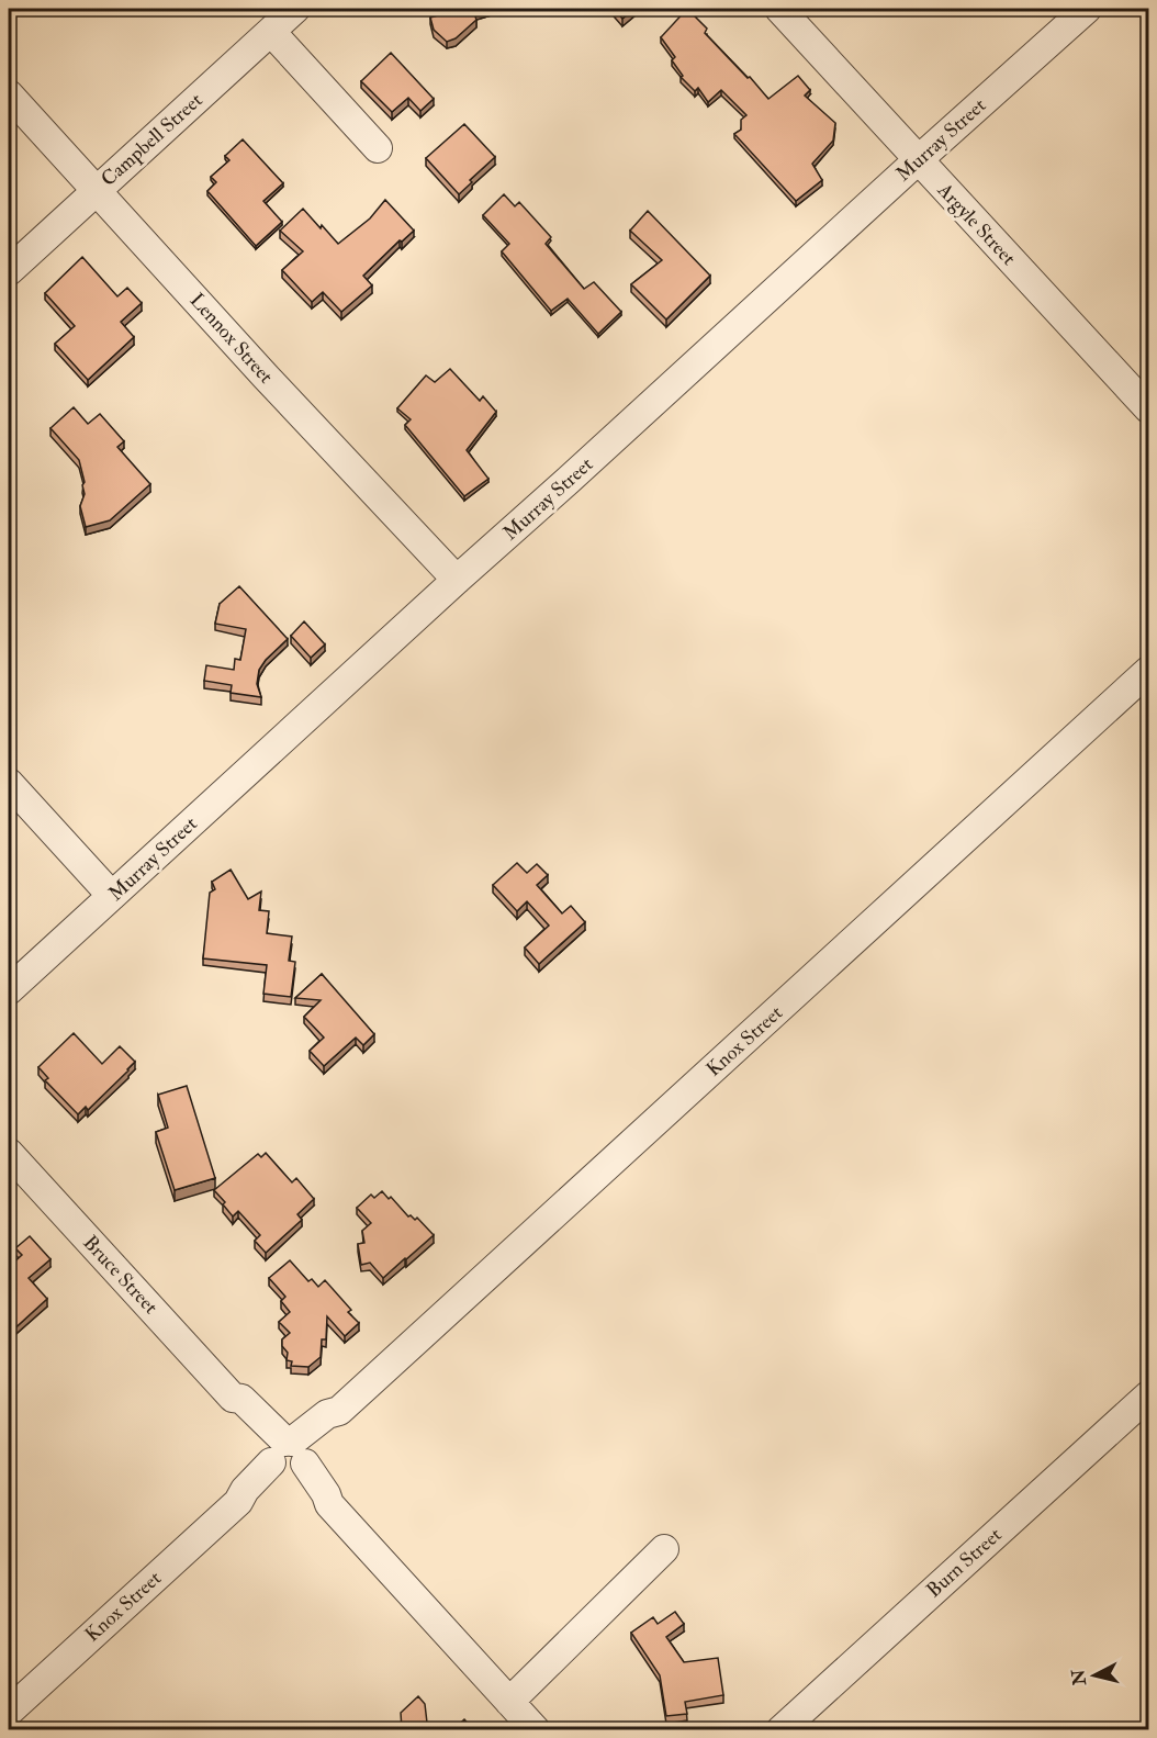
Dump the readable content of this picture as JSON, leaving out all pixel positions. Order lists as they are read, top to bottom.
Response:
{
  "streets": {
    "street": [
      "Campbell Street",
      "Murray Street",
      "Argyle Street",
      "Lennox Street",
      "Knox Street",
      "Bruce Street",
      "Burn Street"
    ]
  },
  "crossings": [
    ["Campbell Street", "Lennox Street"],
    ["Murray Street", "Argyle Street"],
    ["Murray Street", "Lennox Street"],
    ["Knox Street", "Bruce Street"]
  ],
  "north": "left"
}
